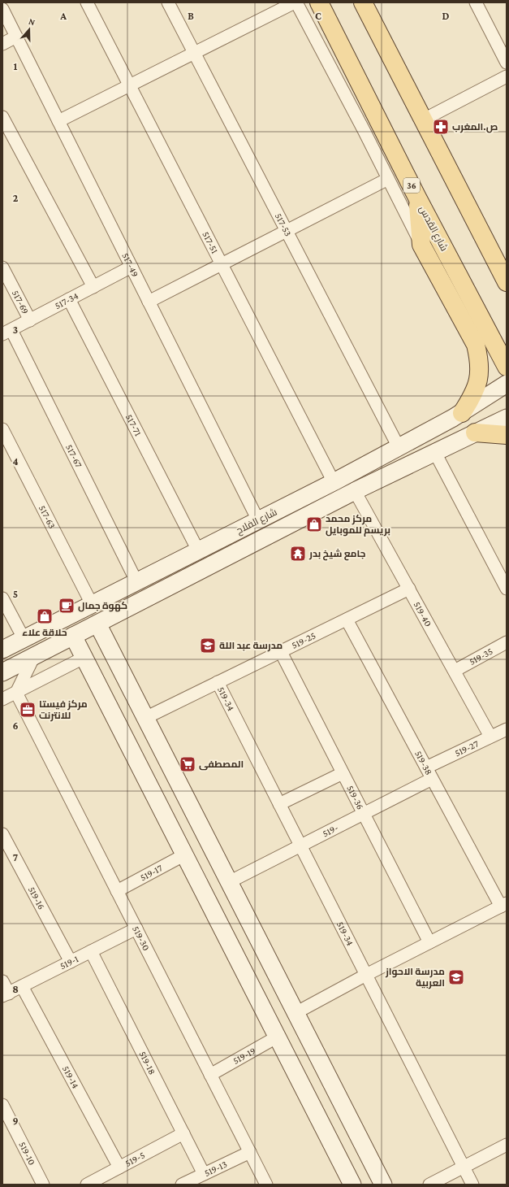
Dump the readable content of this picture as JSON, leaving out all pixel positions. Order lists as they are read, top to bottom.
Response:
{
  "streets": {
    "main road": ["36", "شارع القدس"],
    "street": [
      "517-53",
      "517-51",
      "517-49",
      "517-34",
      "517-69",
      "517-71",
      "517-67",
      "517-63",
      "شارع الفلاح",
      "519-40",
      "519-25",
      "519-35",
      "519-34",
      "519-27",
      "519-38",
      "519-36",
      "519-",
      "519-17",
      "519-16",
      "519-30",
      "519-1",
      "519-19",
      "519-18",
      "519-14",
      "519-10",
      "519-5",
      "519-13"
    ]
  },
  "crossings": [
    ["517-53", "شارع الفلاح"],
    ["517-51", "شارع الفلاح"],
    ["517-49", "517-34"],
    ["517-49", "شارع الفلاح"],
    ["517-34", "517-69"],
    ["517-34", "517-71"],
    ["517-34", "517-67"],
    ["517-71", "شارع الفلاح"],
    ["517-67", "شارع الفلاح"],
    ["517-63", "شارع الفلاح"],
    ["شارع الفلاح", "519-40"],
    ["519-40", "519-25"],
    ["519-40", "519-35"],
    ["519-40", "519-27"],
    ["519-25", "519-34"],
    ["519-25", "519-38"],
    ["519-25", "519-36"],
    ["519-34", "519-"],
    ["519-27", "519-38"],
    ["519-38", "519-"],
    ["519-36", "519-"],
    ["519-17", "519-30"],
    ["519-16", "519-1"],
    ["519-30", "519-1"],
    ["519-30", "519-19"],
    ["519-30", "519-13"],
    ["519-1", "519-18"],
    ["519-1", "519-14"],
    ["519-18", "519-5"],
    ["519-18", "519-13"],
    ["519-14", "519-5"]
  ],
  "places": {
    "pharmacy": ["ص.المغرب"],
    "shop": ["مركز محمد بريسم للموبايل", "حلاقة علاء"],
    "temple": ["جامع شيخ بدر"],
    "cafe": ["كهوة جمال"],
    "school or university": ["مدرسة عبد اللة", "مدرسة الاحواز العربية"],
    "office": ["مركز فيستا للانترنت"],
    "supermarket": ["المصطفى"]
  },
  "north": "top",
  "grid": {
    "columns": [
      "A",
      "B",
      "C",
      "D"
    ],
    "rows": [
      "1",
      "2",
      "3",
      "4",
      "5",
      "6",
      "7",
      "8",
      "9"
    ]
  }
}
